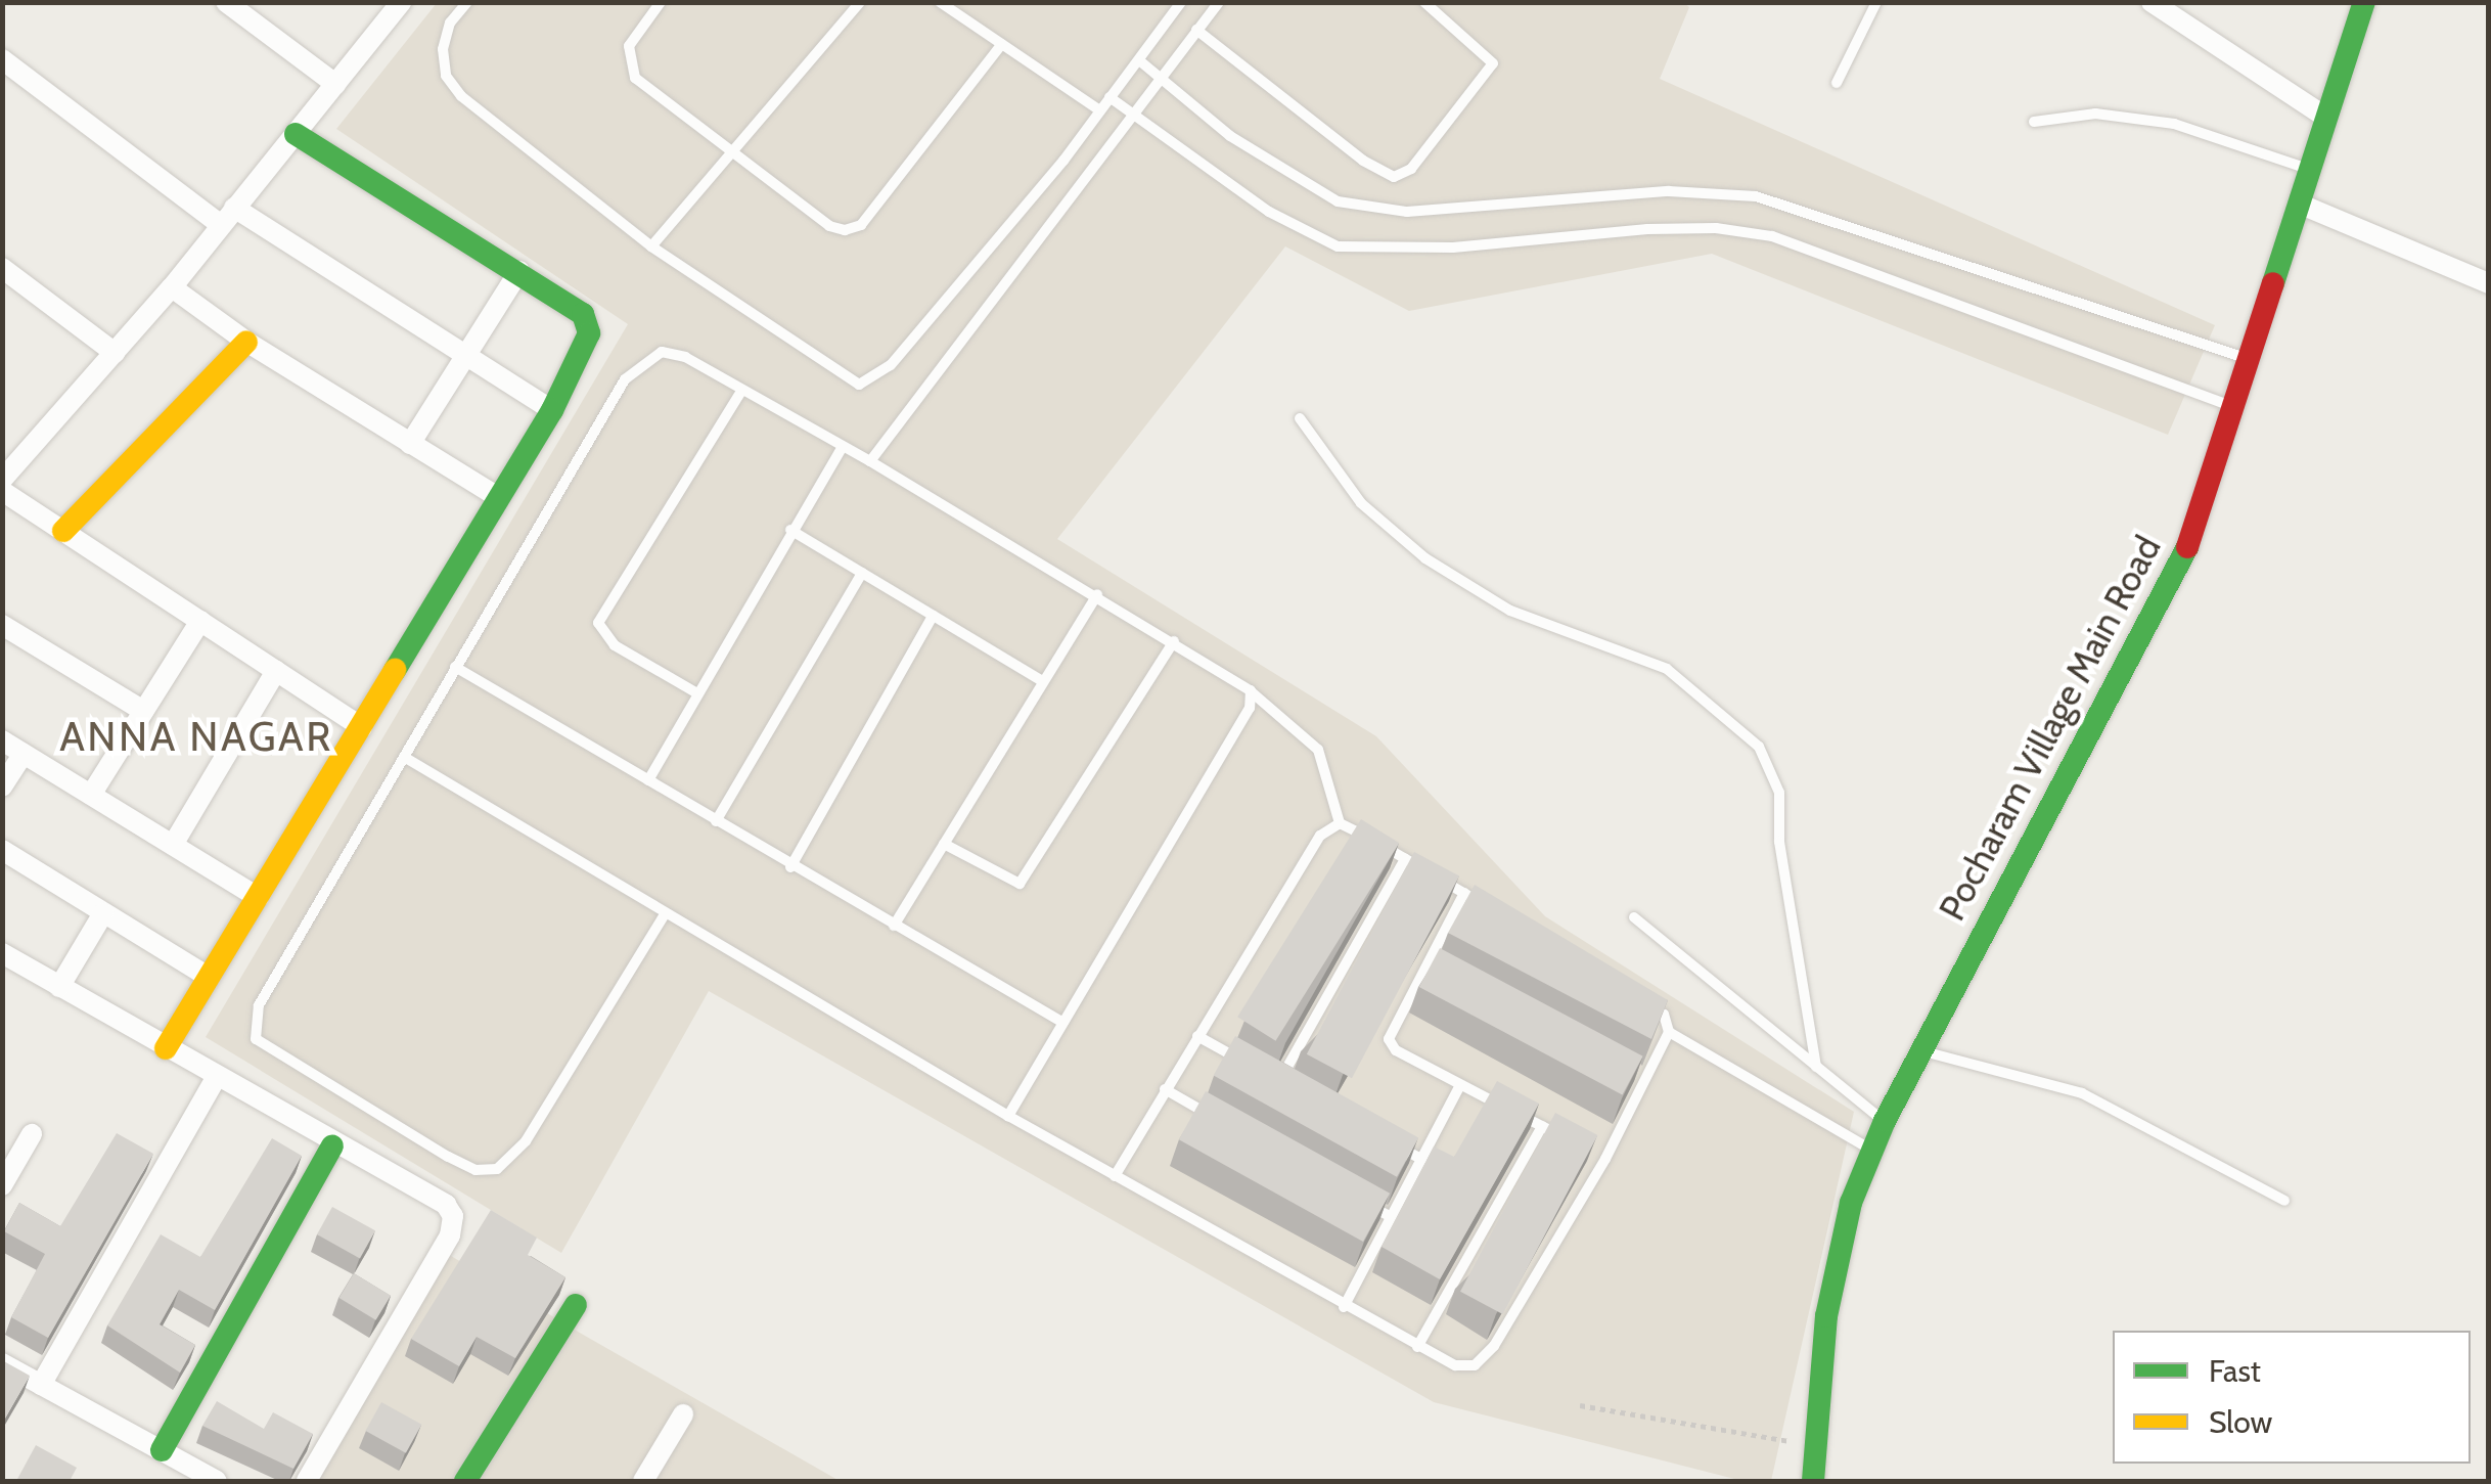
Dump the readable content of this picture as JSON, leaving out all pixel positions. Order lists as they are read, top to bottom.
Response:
{
  "streets": {
    "street": ["Pocharam Village Main Road"]
  },
  "districts": ["ANNA NAGAR"],
  "legend": ["Fast", "Slow"]
}
